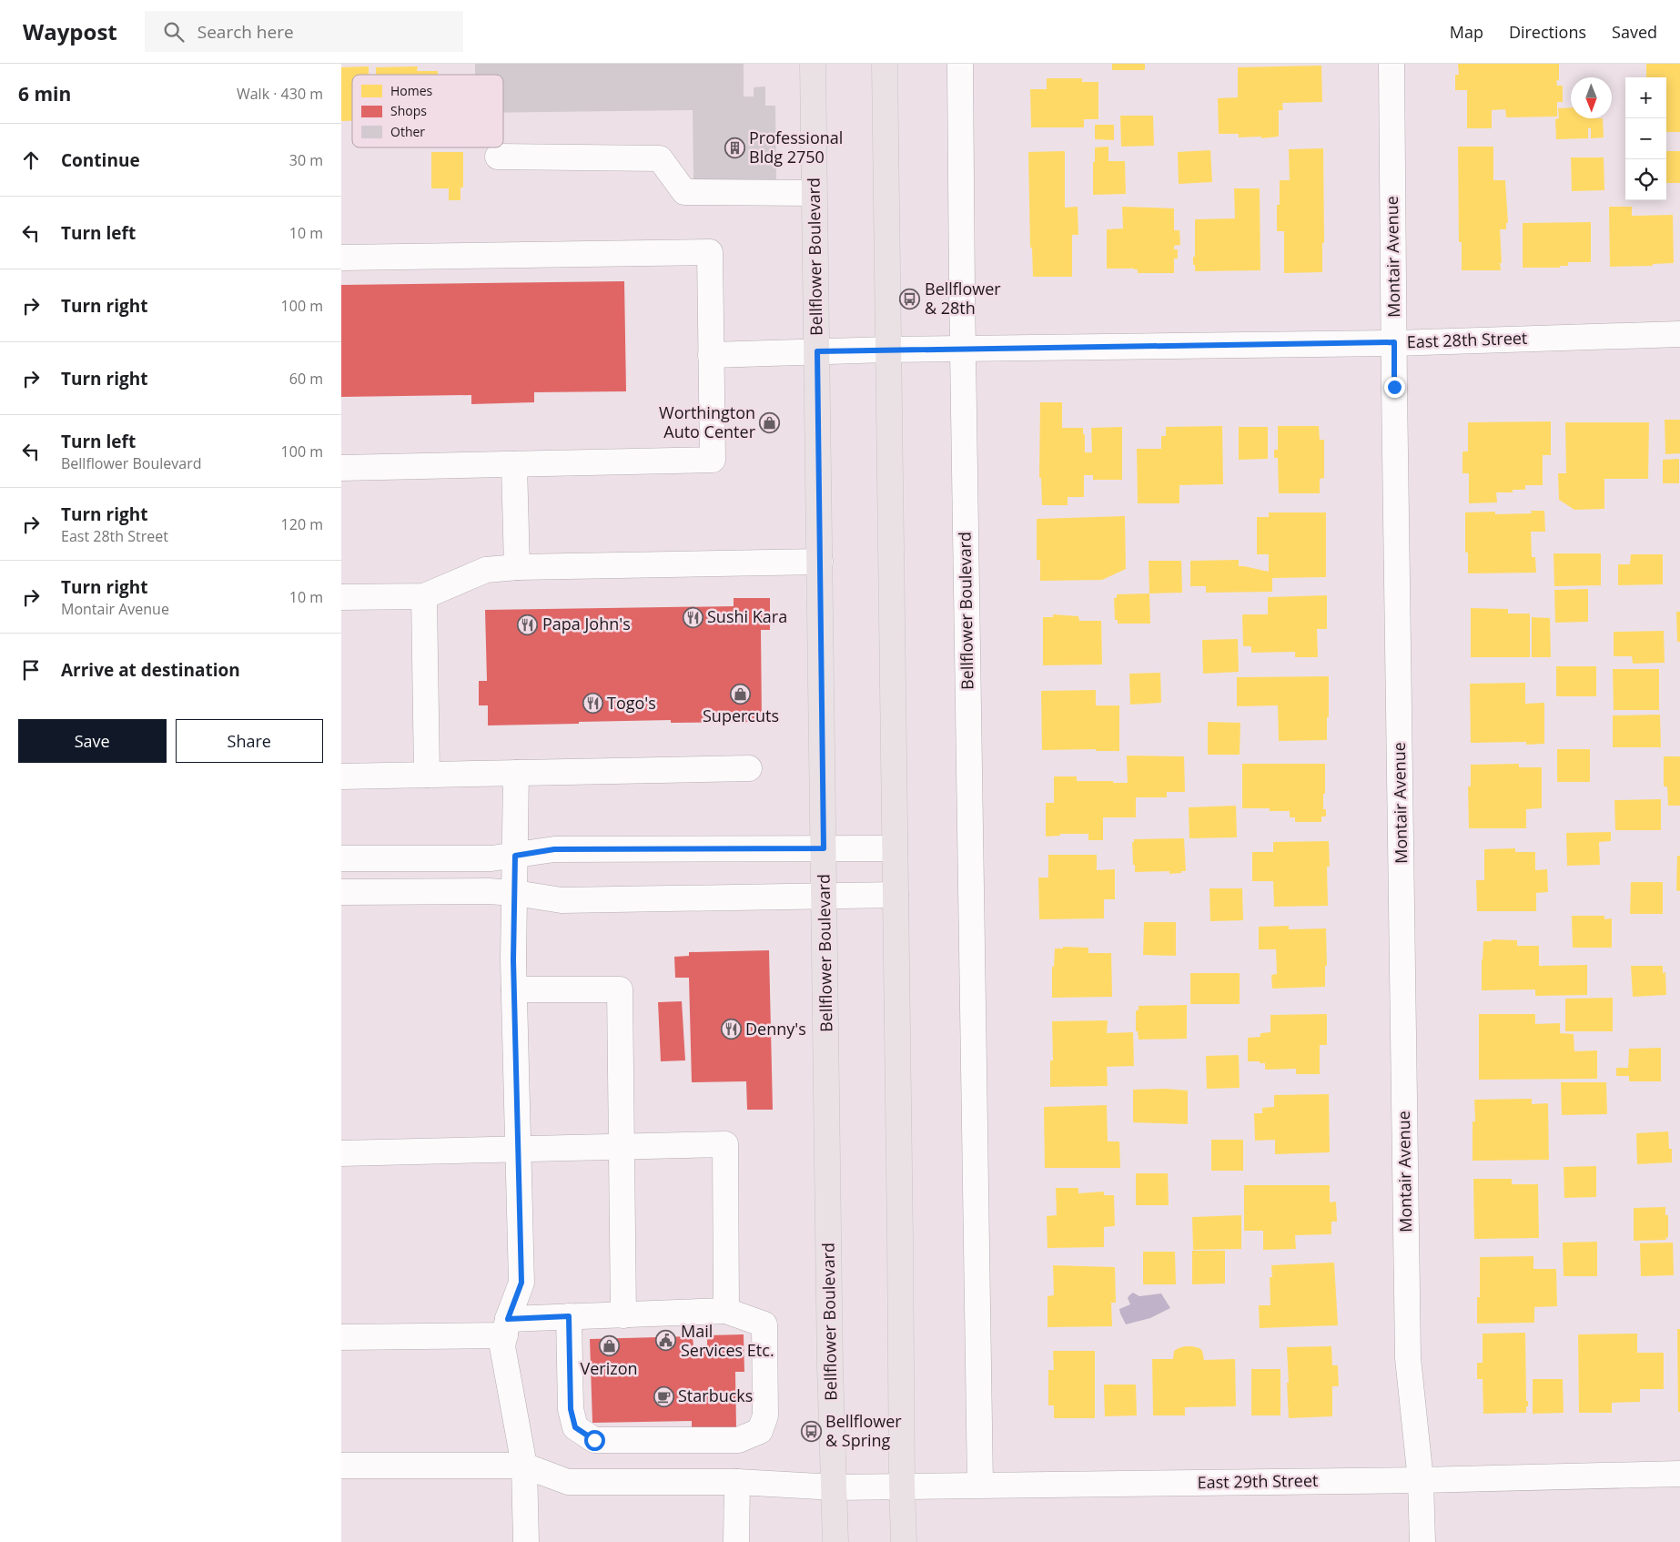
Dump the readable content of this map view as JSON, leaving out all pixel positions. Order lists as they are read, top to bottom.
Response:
{
  "streets": {
    "main road": ["Bellflower Boulevard"],
    "street": ["Montair Avenue", "East 28th Street", "East 29th Street"]
  },
  "crossings": [
    ["Bellflower Boulevard", "East 28th Street"],
    ["Bellflower Boulevard", "East 29th Street"],
    ["Montair Avenue", "East 28th Street"],
    ["Montair Avenue", "East 29th Street"]
  ],
  "places": {
    "building": ["Professional Bldg 2750"],
    "bus stop": ["Bellflower & 28th", "Bellflower & Spring"],
    "shop": ["Worthington Auto Center", "Supercuts", "Verizon"],
    "restaurant": [
      "Sushi Kara",
      "Papa John's",
      "Togo's",
      "Denny's"
    ],
    "public building": ["Mail Services Etc."],
    "cafe": ["Starbucks"]
  },
  "legend": ["Homes", "Shops", "Other"],
  "north": "bottom",
  "page": {
    "header": "Waypost",
    "search": "Search here",
    "nav": ["Map", "Directions", "Saved"],
    "heading": ["6 min", "Walk · 430 m"],
    "map_buttons": ["+", "−"],
    "list": [
      ["Continue", "30 m"],
      ["Turn left", "10 m"],
      ["Turn right", "100 m"],
      ["Turn right", "60 m"],
      ["Turn left", "Bellflower Boulevard", "100 m"],
      ["Turn right", "East 28th Street", "120 m"],
      ["Turn right", "Montair Avenue", "10 m"],
      "Arrive at destination"
    ],
    "buttons": ["Save", "Share"]
  }
}
